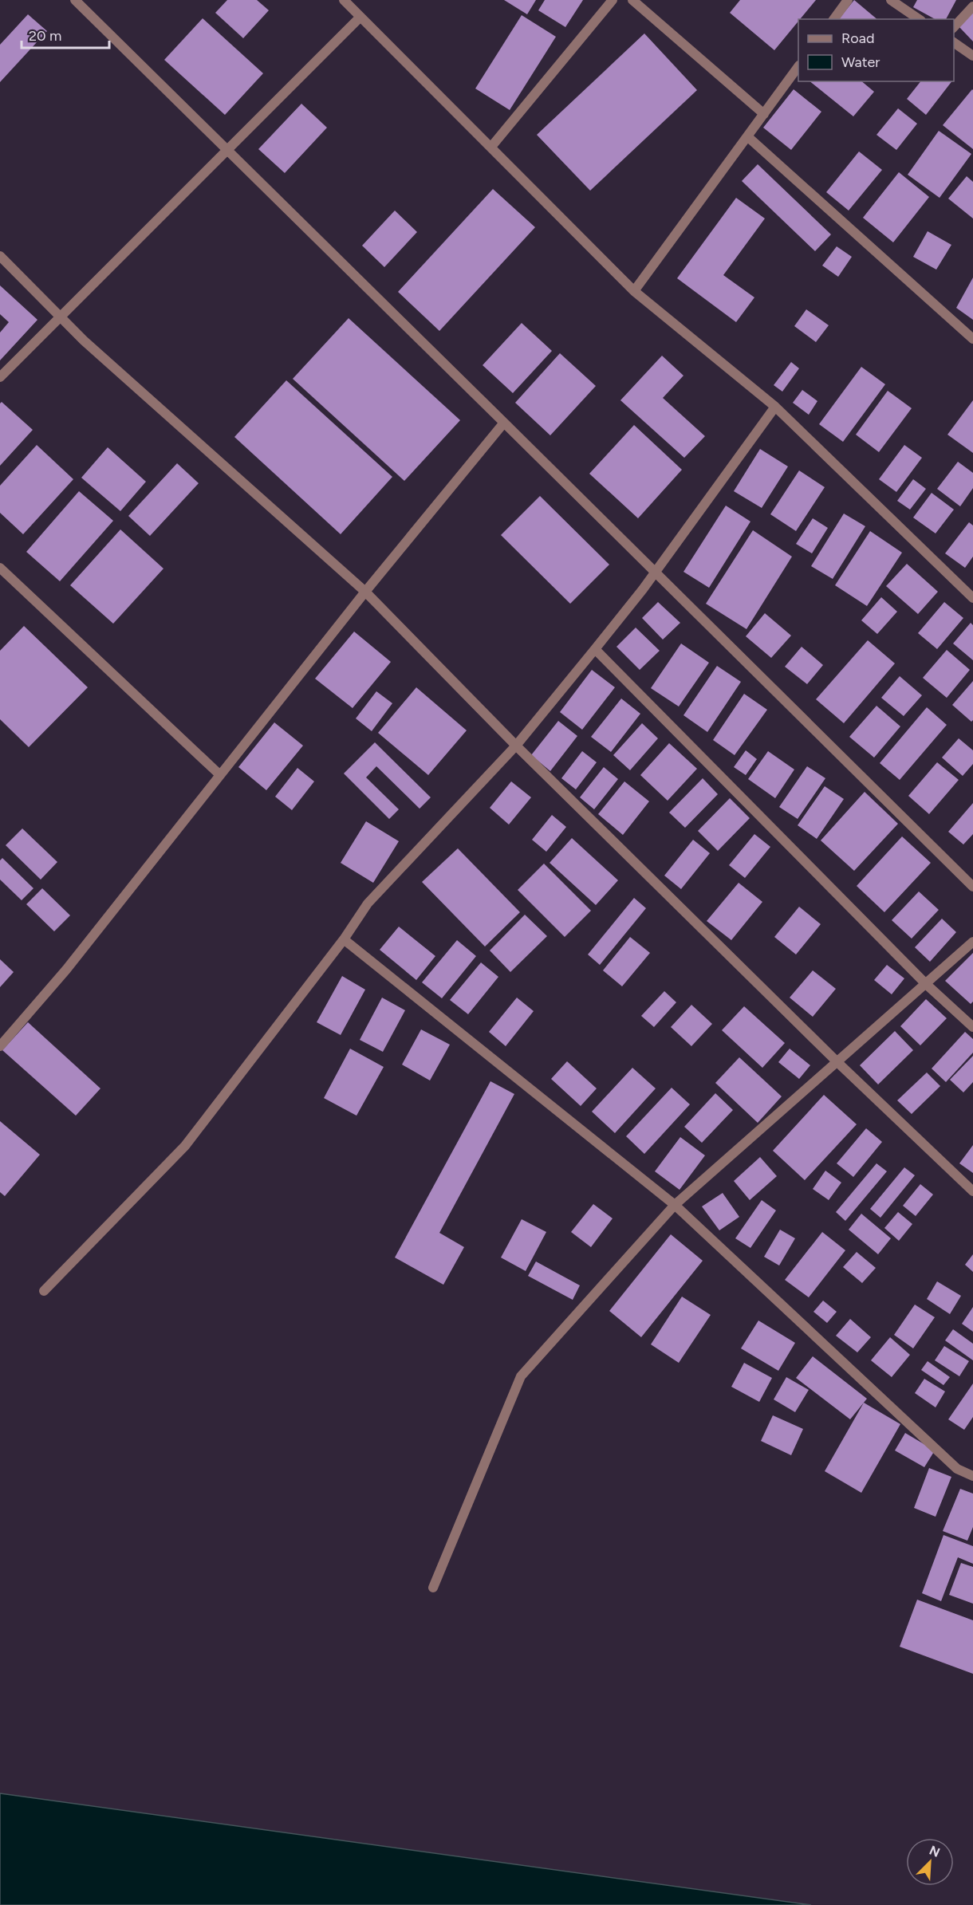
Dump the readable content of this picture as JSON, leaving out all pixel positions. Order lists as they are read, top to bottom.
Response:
{
  "legend": ["Road", "Water"],
  "scale_bar": "20 m",
  "north": "top right"
}
